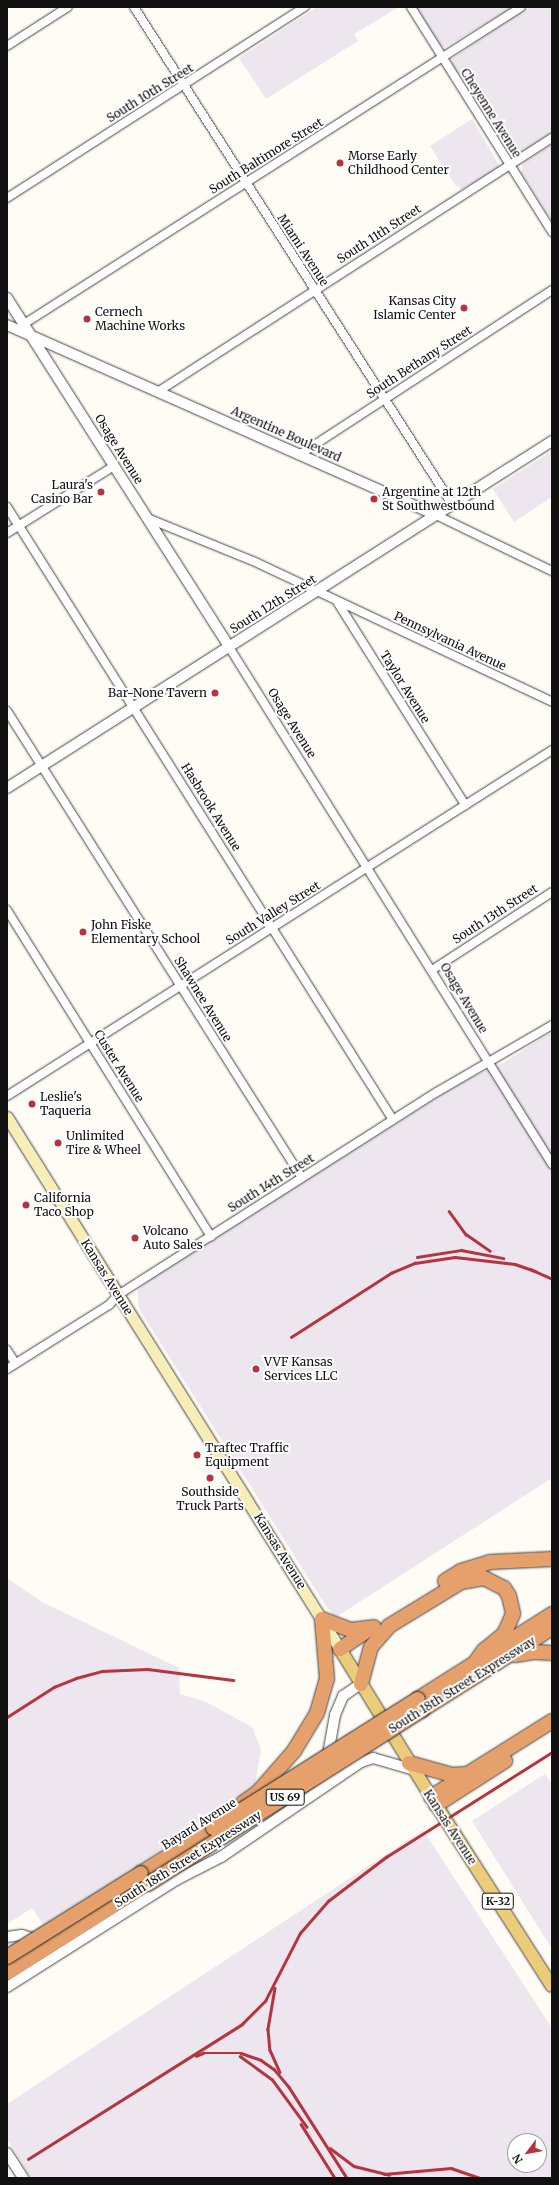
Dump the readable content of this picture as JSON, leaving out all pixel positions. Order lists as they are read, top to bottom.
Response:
{
  "streets": {
    "highway": ["South 18th Street Expressway", "US 69"],
    "main road": ["Kansas Avenue", "K-32"],
    "street": [
      "South 10th Street",
      "Cheyenne Avenue",
      "South Baltimore Street",
      "South 11th Street",
      "Miami Avenue",
      "South Bethany Street",
      "Argentine Boulevard",
      "Osage Avenue",
      "South 12th Street",
      "Pennsylvania Avenue",
      "Taylor Avenue",
      "Hasbrook Avenue",
      "South Valley Street",
      "South 13th Street",
      "Shawnee Avenue",
      "Custer Avenue",
      "South 14th Street",
      "Bayard Avenue"
    ]
  },
  "crossings": [
    ["South 10th Street", "Miami Avenue"],
    ["Cheyenne Avenue", "South Baltimore Street"],
    ["Cheyenne Avenue", "South 11th Street"],
    ["South Baltimore Street", "Miami Avenue"],
    ["South Baltimore Street", "Osage Avenue"],
    ["South 11th Street", "Miami Avenue"],
    ["South 11th Street", "Argentine Boulevard"],
    ["Miami Avenue", "South Bethany Street"],
    ["Miami Avenue", "South 12th Street"],
    ["South Bethany Street", "Argentine Boulevard"],
    ["Argentine Boulevard", "Osage Avenue"],
    ["Argentine Boulevard", "South 12th Street"],
    ["Osage Avenue", "South 12th Street"],
    ["Osage Avenue", "South Valley Street"],
    ["Osage Avenue", "South 13th Street"],
    ["Osage Avenue", "South 14th Street"],
    ["South 12th Street", "Taylor Avenue"],
    ["South 12th Street", "Hasbrook Avenue"],
    ["South 12th Street", "Shawnee Avenue"],
    ["Pennsylvania Avenue", "Taylor Avenue"],
    ["Taylor Avenue", "South Valley Street"],
    ["Hasbrook Avenue", "South Valley Street"],
    ["Hasbrook Avenue", "South 14th Street"],
    ["South Valley Street", "Shawnee Avenue"],
    ["South Valley Street", "Custer Avenue"],
    ["Shawnee Avenue", "South 14th Street"],
    ["Custer Avenue", "South 14th Street"],
    ["South 14th Street", "Kansas Avenue"],
    ["Kansas Avenue", "Bayard Avenue"]
  ],
  "places": [
    "Morse Early Childhood Center",
    "Kansas City Islamic Center",
    "Cernech Machine Works",
    "Laura's Casino Bar",
    "Argentine at 12th St Southwestbound",
    "Bar-None Tavern",
    "John Fiske Elementary School",
    "Leslie's Taqueria",
    "Unlimited Tire & Wheel",
    "California Taco Shop",
    "Volcano Auto Sales",
    "VVF Kansas Services LLC",
    "Traftec Traffic Equipment",
    "Southside Truck Parts"
  ],
  "north": "bottom left"
}
